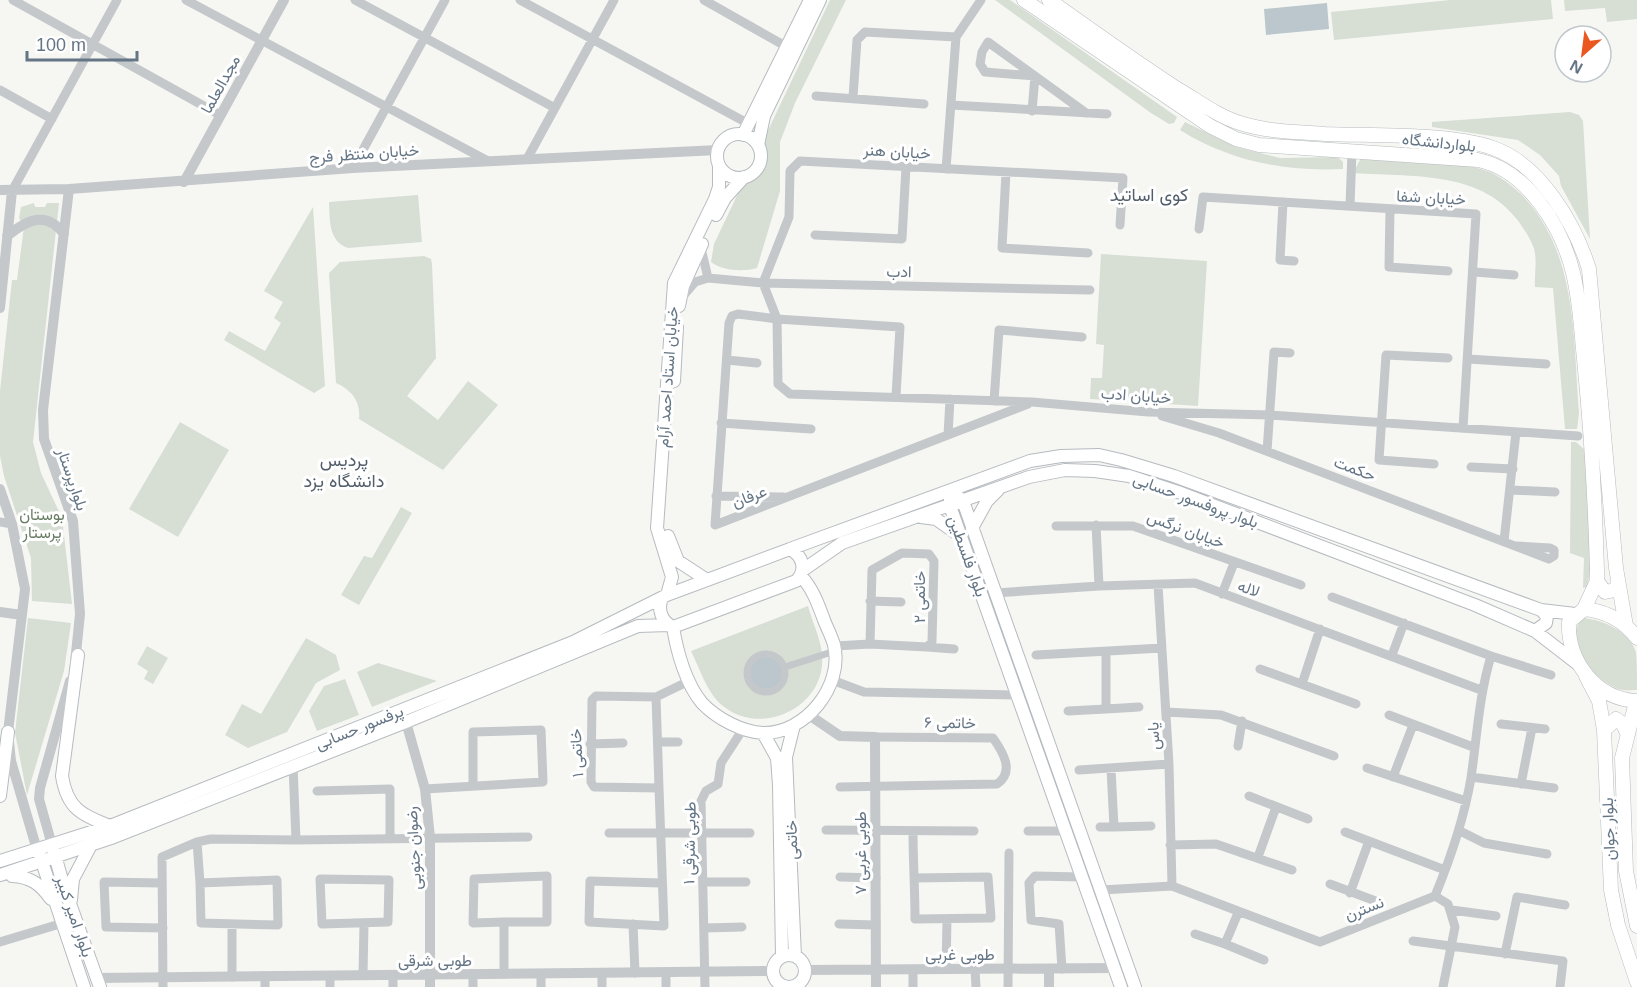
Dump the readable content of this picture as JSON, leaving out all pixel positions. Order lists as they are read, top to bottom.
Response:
{
  "streets": {
    "main road": [
      "بلواردانشگاه",
      "خیابان استاد احمد آرام",
      "بلوار پروفسور حسابی",
      "بلوار فلسطین",
      "پرفسور حسابی",
      "بلوار جوان",
      "خاتمی",
      "بلوار امیر کبیر"
    ],
    "street": [
      "مجدالعلما",
      "خیابان هنر",
      "خیابان منتظر فرج",
      "خیابان شفا",
      "ادب",
      "خیابان ادب",
      "حکمت",
      "بلوارپرستار",
      "عرفان",
      "خیابان نرگس",
      "لاله",
      "خاتمی ۲",
      "خاتمی ۶",
      "یاس",
      "خاتمی ۱",
      "طوبی شرقی ۱",
      "رضوان جنوبی",
      "طوبی غربی ۷",
      "نسترن",
      "طوبی غربی",
      "طوبی شرقی"
    ]
  },
  "crossings": [
    ["مجدالعلما", "خیابان منتظر فرج"],
    ["بلواردانشگاه", "بلوار پروفسور حسابی"],
    ["بلواردانشگاه", "بلوار جوان"],
    ["خیابان هنر", "ادب"],
    ["خیابان هنر", "خیابان ادب"],
    ["خیابان منتظر فرج", "خیابان استاد احمد آرام"],
    ["خیابان منتظر فرج", "بلوارپرستار"],
    ["خیابان شفا", "خیابان ادب"],
    ["ادب", "خیابان ادب"],
    ["خیابان ادب", "حکمت"],
    ["خیابان ادب", "عرفان"],
    ["بلوارپرستار", "پرفسور حسابی"],
    ["بلوارپرستار", "بلوار امیر کبیر"],
    ["بلوار پروفسور حسابی", "بلوار فلسطین"],
    ["بلوار پروفسور حسابی", "پرفسور حسابی"],
    ["بلوار پروفسور حسابی", "بلوار جوان"],
    ["بلوار فلسطین", "لاله"],
    ["بلوار فلسطین", "نسترن"],
    ["بلوار فلسطین", "طوبی غربی"],
    ["لاله", "یاس"],
    ["خاتمی ۶", "طوبی غربی ۷"],
    ["پرفسور حسابی", "رضوان جنوبی"],
    ["پرفسور حسابی", "بلوار امیر کبیر"],
    ["یاس", "نسترن"],
    ["خاتمی", "طوبی غربی"],
    ["خاتمی", "طوبی شرقی"],
    ["طوبی شرقی ۱", "طوبی شرقی"],
    ["رضوان جنوبی", "طوبی شرقی"],
    ["طوبی غربی ۷", "طوبی غربی"],
    ["بلوار امیر کبیر", "طوبی شرقی"],
    ["طوبی غربی", "طوبی شرقی"]
  ],
  "districts": ["کوی اساتید", "پردیس دانشگاه یزد"],
  "parks": ["بوستان پرستار"],
  "scale_bar": "100 m",
  "north": "bottom left"
}
